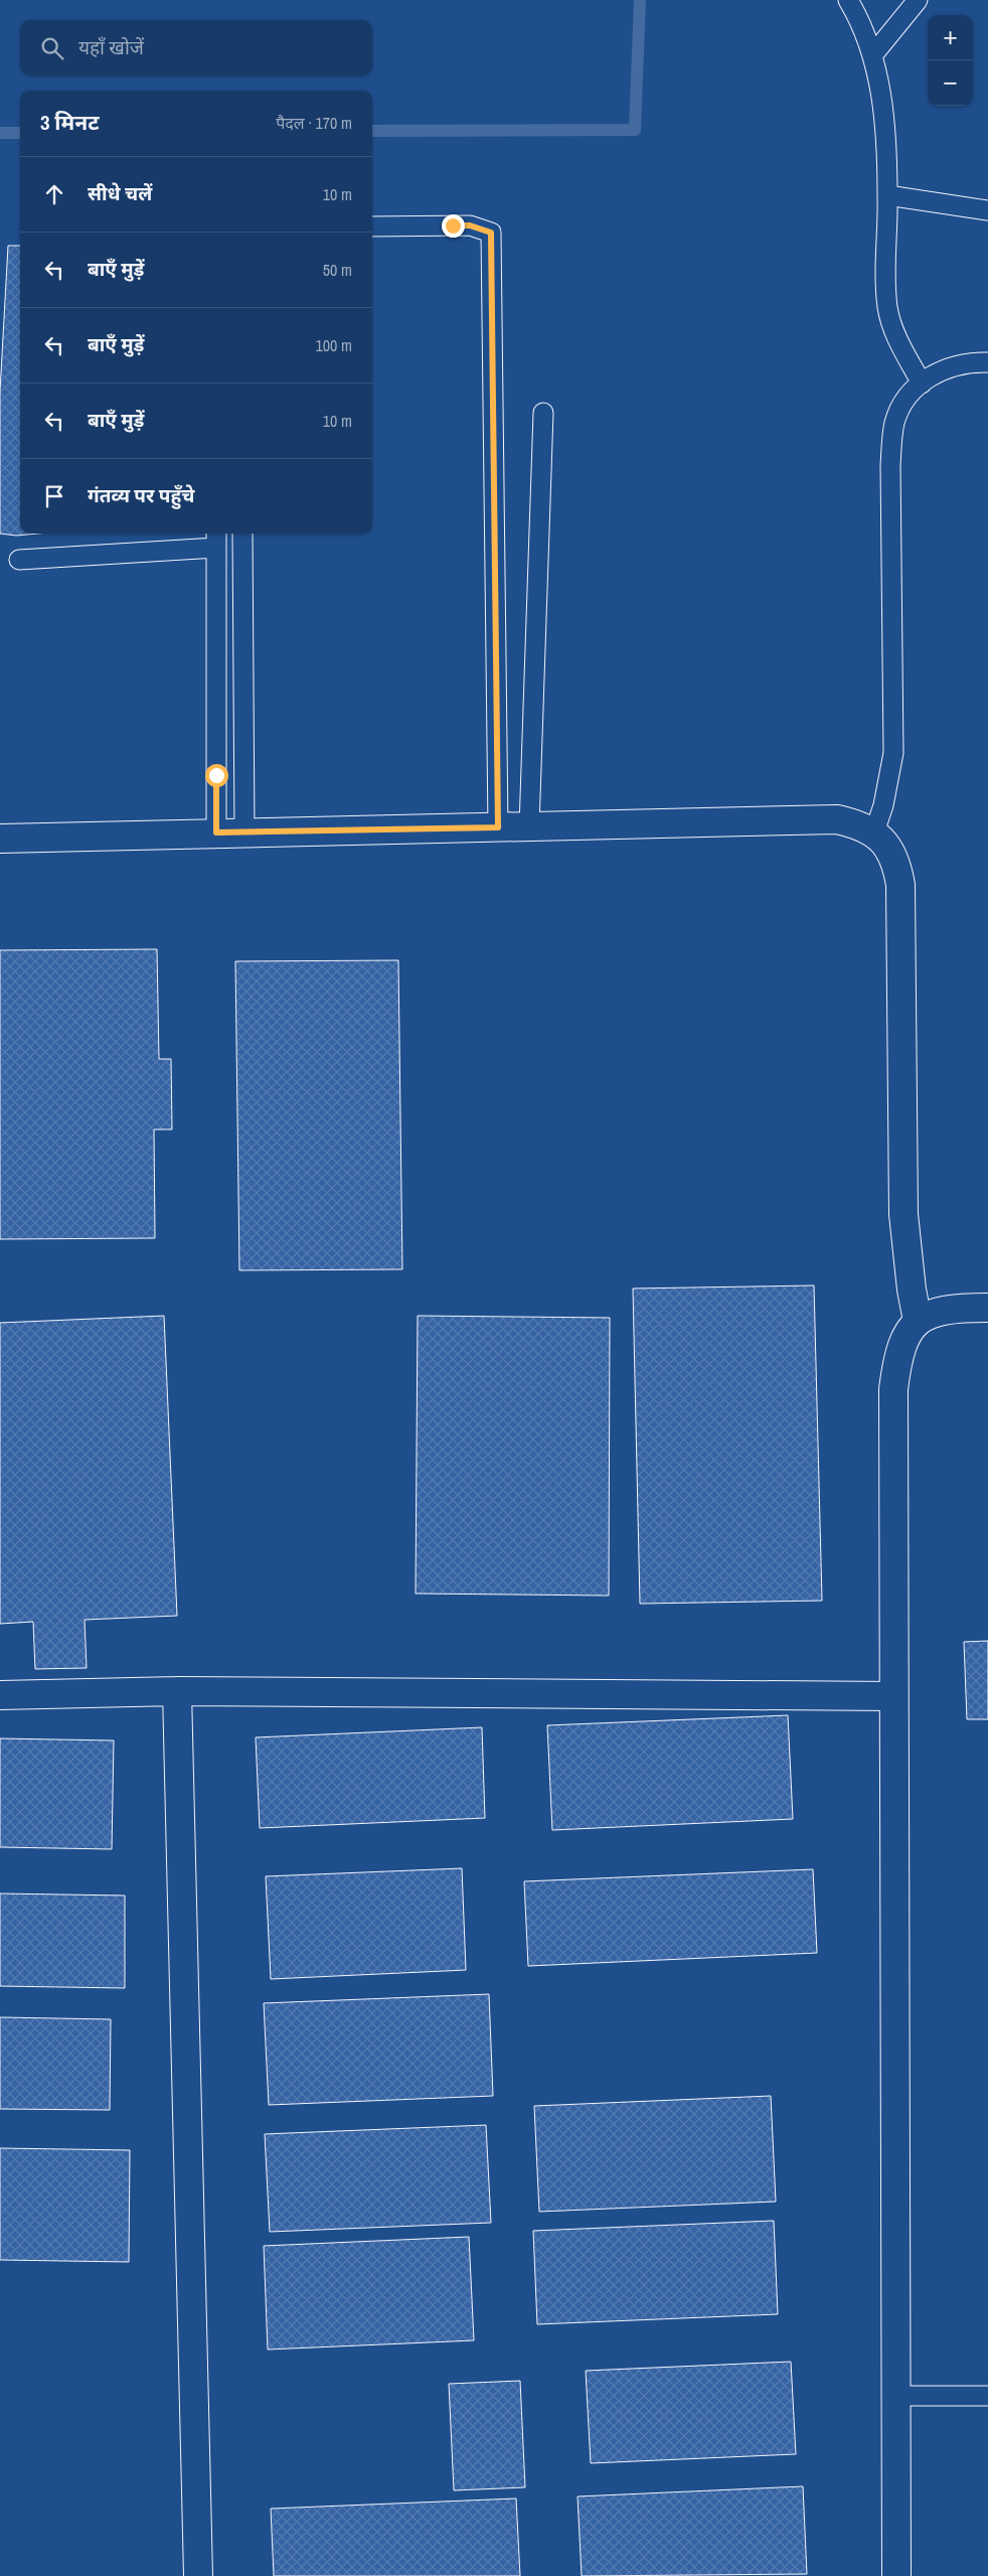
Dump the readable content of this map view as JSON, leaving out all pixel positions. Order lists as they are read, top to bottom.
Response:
{
  "page": {
    "map_buttons": ["+", "−"],
    "search": "यहाँ खोजें",
    "heading": ["3 मिनट", "पैदल · 170 m"],
    "list": [
      ["सीधे चलें", "10 m"],
      ["बाएँ मुड़ें", "50 m"],
      ["बाएँ मुड़ें", "100 m"],
      ["बाएँ मुड़ें", "10 m"],
      "गंतव्य पर पहुँचे"
    ]
  }
}
